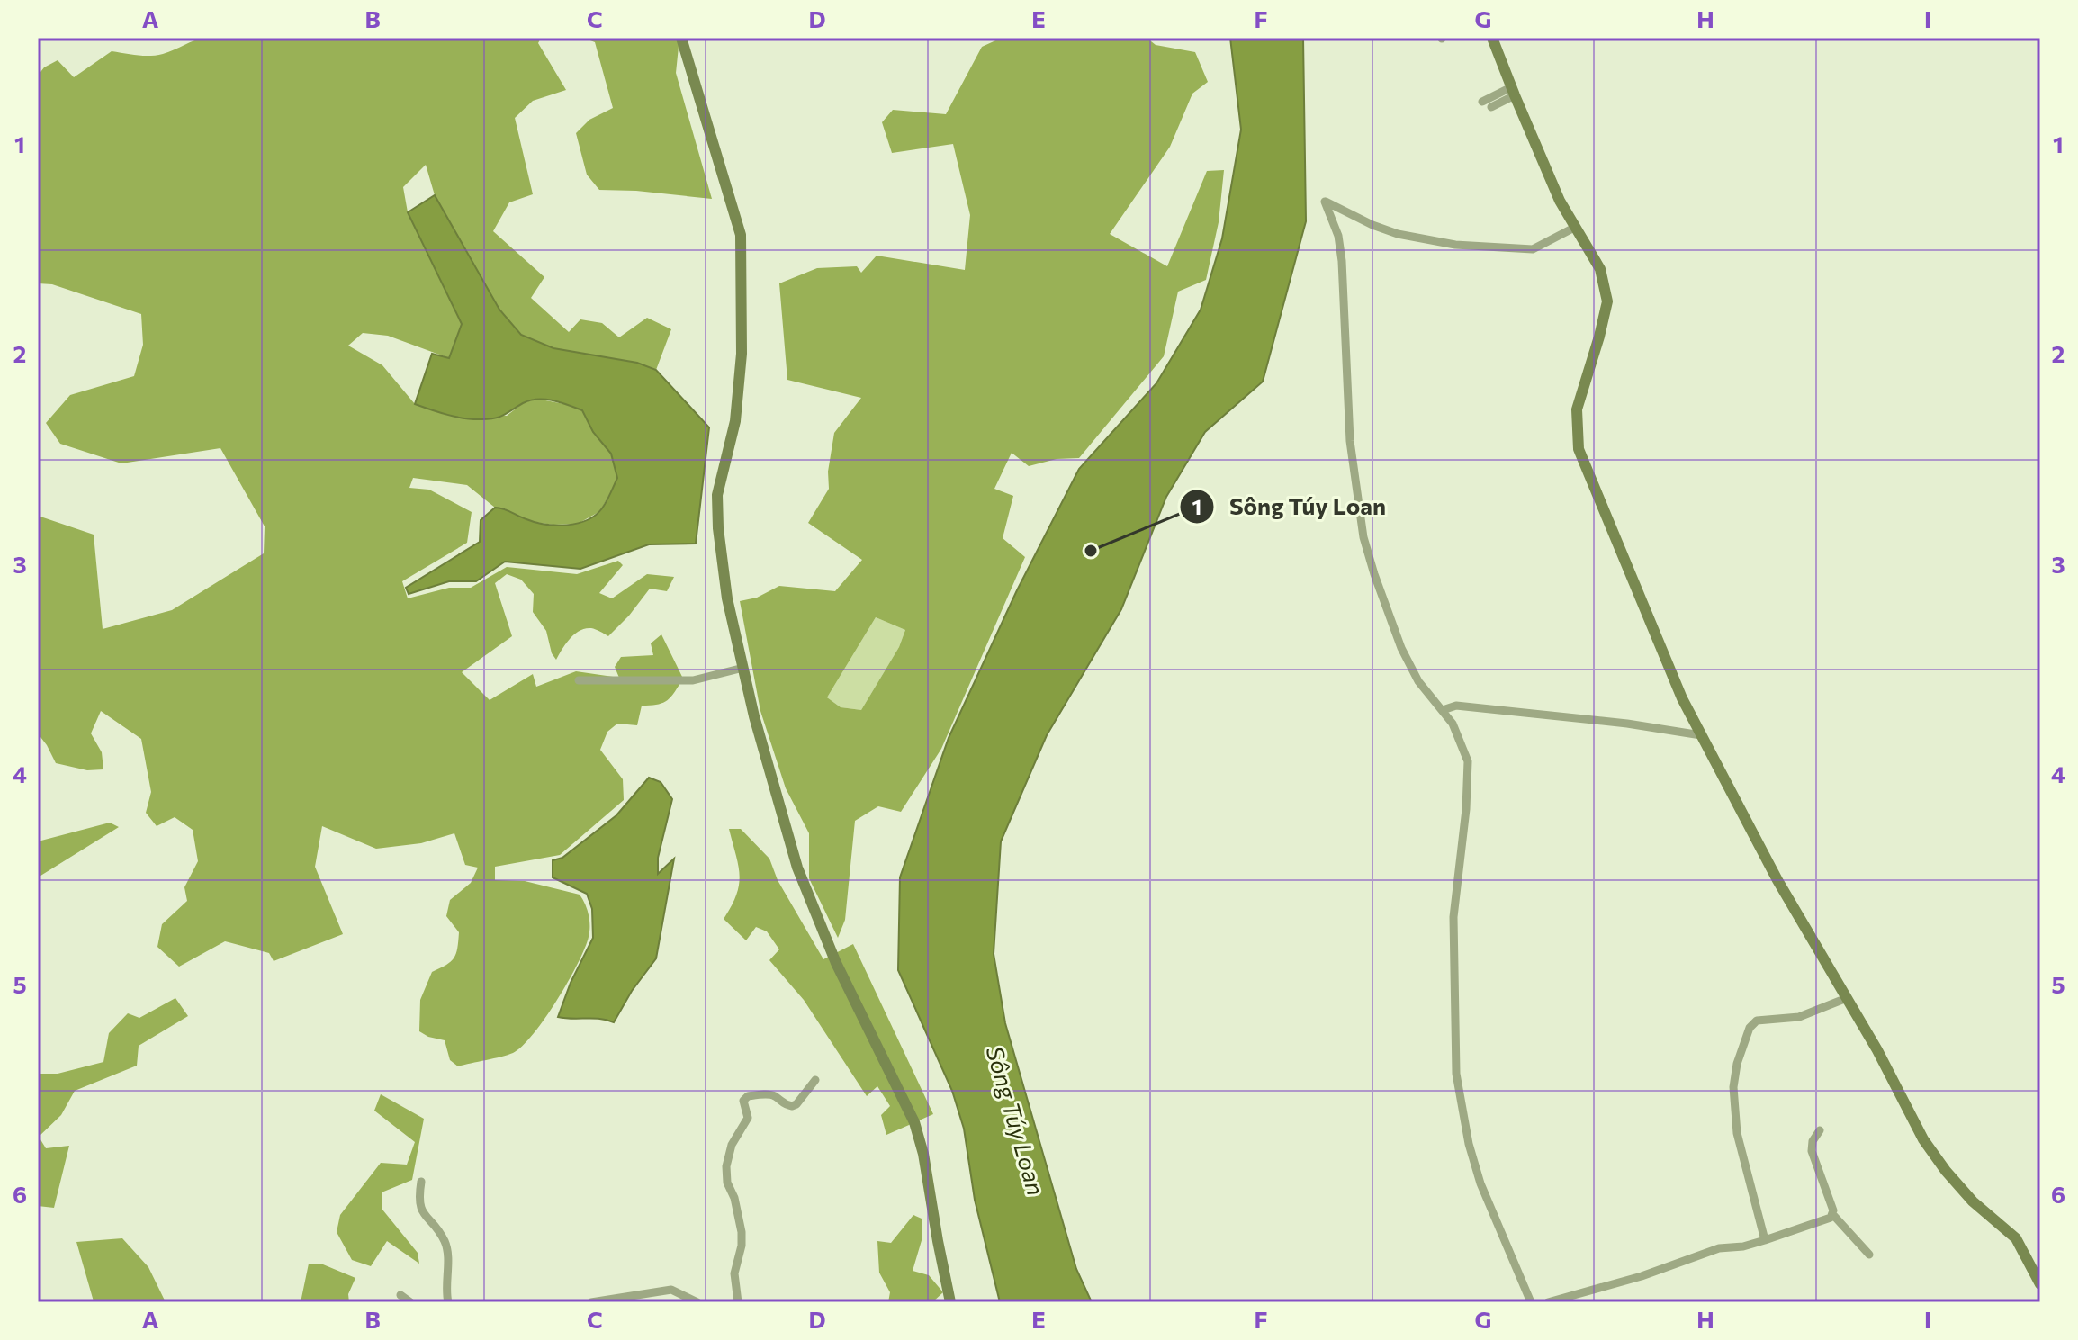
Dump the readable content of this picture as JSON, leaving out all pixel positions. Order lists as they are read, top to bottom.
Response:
{
  "water": ["Sông Túy Loan"],
  "places": ["Sông Túy Loan"],
  "grid": {
    "columns": [
      "A",
      "B",
      "C",
      "D",
      "E",
      "F",
      "G",
      "H",
      "I"
    ],
    "rows": [
      "1",
      "2",
      "3",
      "4",
      "5",
      "6"
    ]
  }
}
